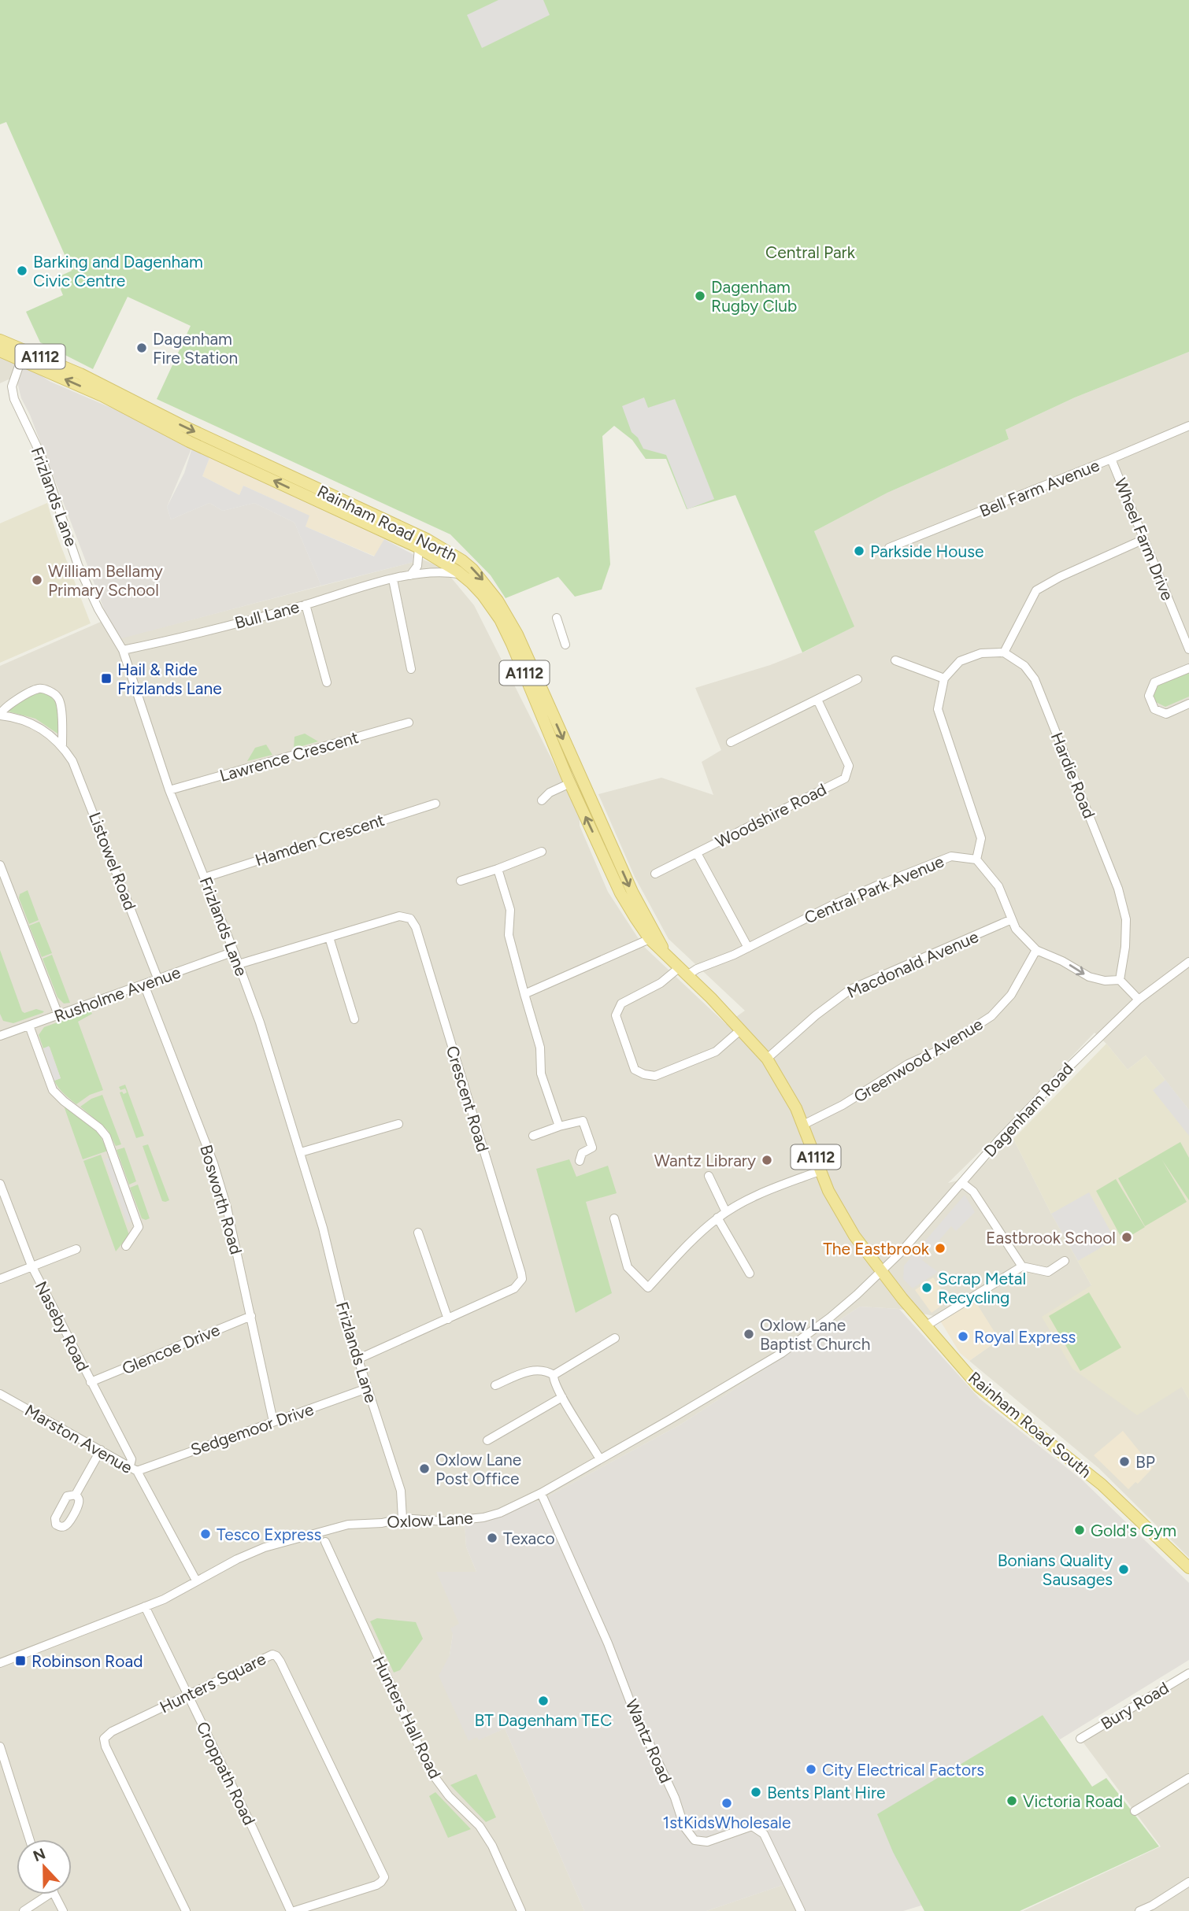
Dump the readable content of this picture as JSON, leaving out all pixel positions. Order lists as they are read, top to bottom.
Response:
{
  "streets": {
    "main road": ["A1112", "Rainham Road North", "Rainham Road South"],
    "street": [
      "Bell Farm Avenue",
      "Frizlands Lane",
      "Wheel Farm Drive",
      "Bull Lane",
      "Lawrence Crescent",
      "Hardie Road",
      "Woodshire Road",
      "Hamden Crescent",
      "Listowel Road",
      "Central Park Avenue",
      "Macdonald Avenue",
      "Rusholme Avenue",
      "Greenwood Avenue",
      "Crescent Road",
      "Dagenham Road",
      "Bosworth Road",
      "Naseby Road",
      "Glencoe Drive",
      "Sedgemoor Drive",
      "Marston Avenue",
      "Oxlow Lane",
      "Hunters Square",
      "Bury Road",
      "Hunters Hall Road",
      "Wantz Road",
      "Croppath Road"
    ]
  },
  "crossings": [
    ["Bell Farm Avenue", "Wheel Farm Drive"],
    ["Frizlands Lane", "Rainham Road North"],
    ["Frizlands Lane", "Bull Lane"],
    ["Frizlands Lane", "Lawrence Crescent"],
    ["Frizlands Lane", "Hamden Crescent"],
    ["Frizlands Lane", "Rusholme Avenue"],
    ["Frizlands Lane", "Crescent Road"],
    ["Frizlands Lane", "Sedgemoor Drive"],
    ["Frizlands Lane", "Oxlow Lane"],
    ["Rainham Road North", "Bull Lane"],
    ["Rainham Road North", "Central Park Avenue"],
    ["Rainham Road North", "Macdonald Avenue"],
    ["Rainham Road North", "Greenwood Avenue"],
    ["Rainham Road North", "Dagenham Road"],
    ["Rainham Road North", "Rainham Road South"],
    ["Rainham Road North", "Oxlow Lane"],
    ["Woodshire Road", "Central Park Avenue"],
    ["Listowel Road", "Rusholme Avenue"],
    ["Rusholme Avenue", "Bosworth Road"],
    ["Dagenham Road", "Rainham Road South"],
    ["Dagenham Road", "Oxlow Lane"],
    ["Bosworth Road", "Glencoe Drive"],
    ["Bosworth Road", "Sedgemoor Drive"],
    ["Naseby Road", "Glencoe Drive"],
    ["Naseby Road", "Sedgemoor Drive"],
    ["Naseby Road", "Marston Avenue"],
    ["Rainham Road South", "Oxlow Lane"],
    ["Sedgemoor Drive", "Marston Avenue"],
    ["Marston Avenue", "Oxlow Lane"],
    ["Oxlow Lane", "Wantz Road"],
    ["Oxlow Lane", "Croppath Road"],
    ["Hunters Square", "Croppath Road"]
  ],
  "parks": ["Central Park"],
  "places": {
    "other": [
      "Barking and Dagenham Civic Centre",
      "Dagenham Rugby Club",
      "Dagenham Fire Station",
      "Parkside House",
      "William Bellamy Primary School",
      "Wantz Library",
      "Eastbrook School",
      "The Eastbrook",
      "Scrap Metal Recycling",
      "Oxlow Lane Baptist Church",
      "Royal Express",
      "BP",
      "Oxlow Lane Post Office",
      "Gold's Gym",
      "Tesco Express",
      "Texaco",
      "Bonians Quality Sausages",
      "BT Dagenham TEC",
      "City Electrical Factors",
      "Bents Plant Hire",
      "Victoria Road",
      "1stKidsWholesale"
    ],
    "transit": ["Hail & Ride Frizlands Lane", "Robinson Road"]
  },
  "north": "top"
}
